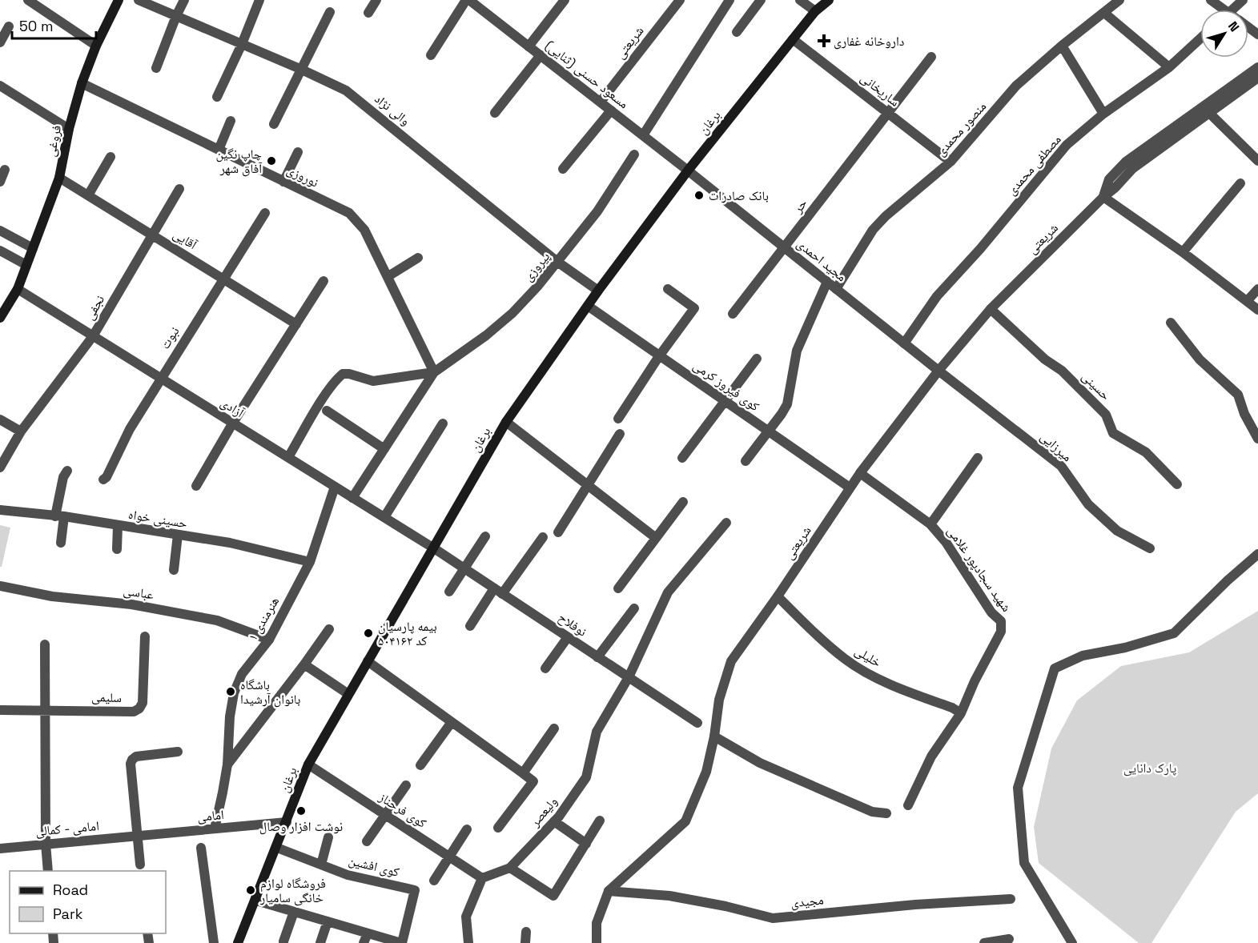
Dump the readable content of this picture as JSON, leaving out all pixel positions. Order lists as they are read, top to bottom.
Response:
{
  "streets": {
    "main road": ["برغان", "فروغی"],
    "street": [
      "شریعتی",
      "مسعود حسنی (ثنایی)",
      "ساریخانی",
      "والی نژاد",
      "منصور محمدی",
      "مصطفی محمدی",
      "نوروزی",
      "حر",
      "آقایی",
      "مجید احمدی",
      "پیروزی",
      "نجفی",
      "نبوت",
      "کوی فیروز کرمی",
      "حسینی",
      "آزادی",
      "میرزایی",
      "حسینی خواه",
      "شهید سجادپور غلامی",
      "عباسی",
      "هنرمندی ۱",
      "نوفلاح",
      "خلیلی",
      "سلیمی",
      "کوی فرحناز",
      "ولیعصر",
      "امامی",
      "امامی - کمالی",
      "کوی افشین",
      "مجیدی"
    ]
  },
  "crossings": [
    ["شریعتی", "مسعود حسنی (ثنایی)"],
    ["شریعتی", "مجید احمدی"],
    ["شریعتی", "کوی فیروز کرمی"],
    ["شریعتی", "حسینی"],
    ["شریعتی", "میرزایی"],
    ["شریعتی", "شهید سجادپور غلامی"],
    ["شریعتی", "خلیلی"],
    ["شریعتی", "مجیدی"],
    ["مسعود حسنی (ثنایی)", "برغان"],
    ["مسعود حسنی (ثنایی)", "مجید احمدی"],
    ["ساریخانی", "برغان"],
    ["ساریخانی", "منصور محمدی"],
    ["ساریخانی", "حر"],
    ["والی نژاد", "برغان"],
    ["والی نژاد", "پیروزی"],
    ["برغان", "مجید احمدی"],
    ["برغان", "کوی فیروز کرمی"],
    ["برغان", "آزادی"],
    ["برغان", "نوفلاح"],
    ["برغان", "کوی فرحناز"],
    ["برغان", "امامی"],
    ["برغان", "کوی افشین"],
    ["منصور محمدی", "مجید احمدی"],
    ["فروغی", "نوروزی"],
    ["فروغی", "آقایی"],
    ["فروغی", "آزادی"],
    ["مصطفی محمدی", "مجید احمدی"],
    ["نوروزی", "پیروزی"],
    ["حر", "مجید احمدی"],
    ["آقایی", "نجفی"],
    ["آقایی", "نبوت"],
    ["مجید احمدی", "میرزایی"],
    ["نجفی", "آزادی"],
    ["نبوت", "آزادی"],
    ["آزادی", "هنرمندی ۱"],
    ["آزادی", "نوفلاح"],
    ["حسینی خواه", "هنرمندی ۱"],
    ["شهید سجادپور غلامی", "خلیلی"],
    ["عباسی", "هنرمندی ۱"],
    ["هنرمندی ۱", "امامی"],
    ["نوفلاح", "ولیعصر"],
    ["کوی فرحناز", "ولیعصر"],
    ["امامی", "امامی - کمالی"]
  ],
  "parks": ["پارک دانایی"],
  "places": {
    "health": ["داروخانه غفاری"],
    "other": [
      "چاپ نگین آفاق شهر",
      "بانک صادرات",
      "بیمه پارسیان کد ۵۰۴۱۶۲",
      "باشگاه بانوان آرشیدا",
      "نوشت افزار وصال",
      "فروشگاه لوازم خانگی سامیار"
    ]
  },
  "legend": ["Road", "Park"],
  "scale_bar": "50 m",
  "north": "top right"
}
